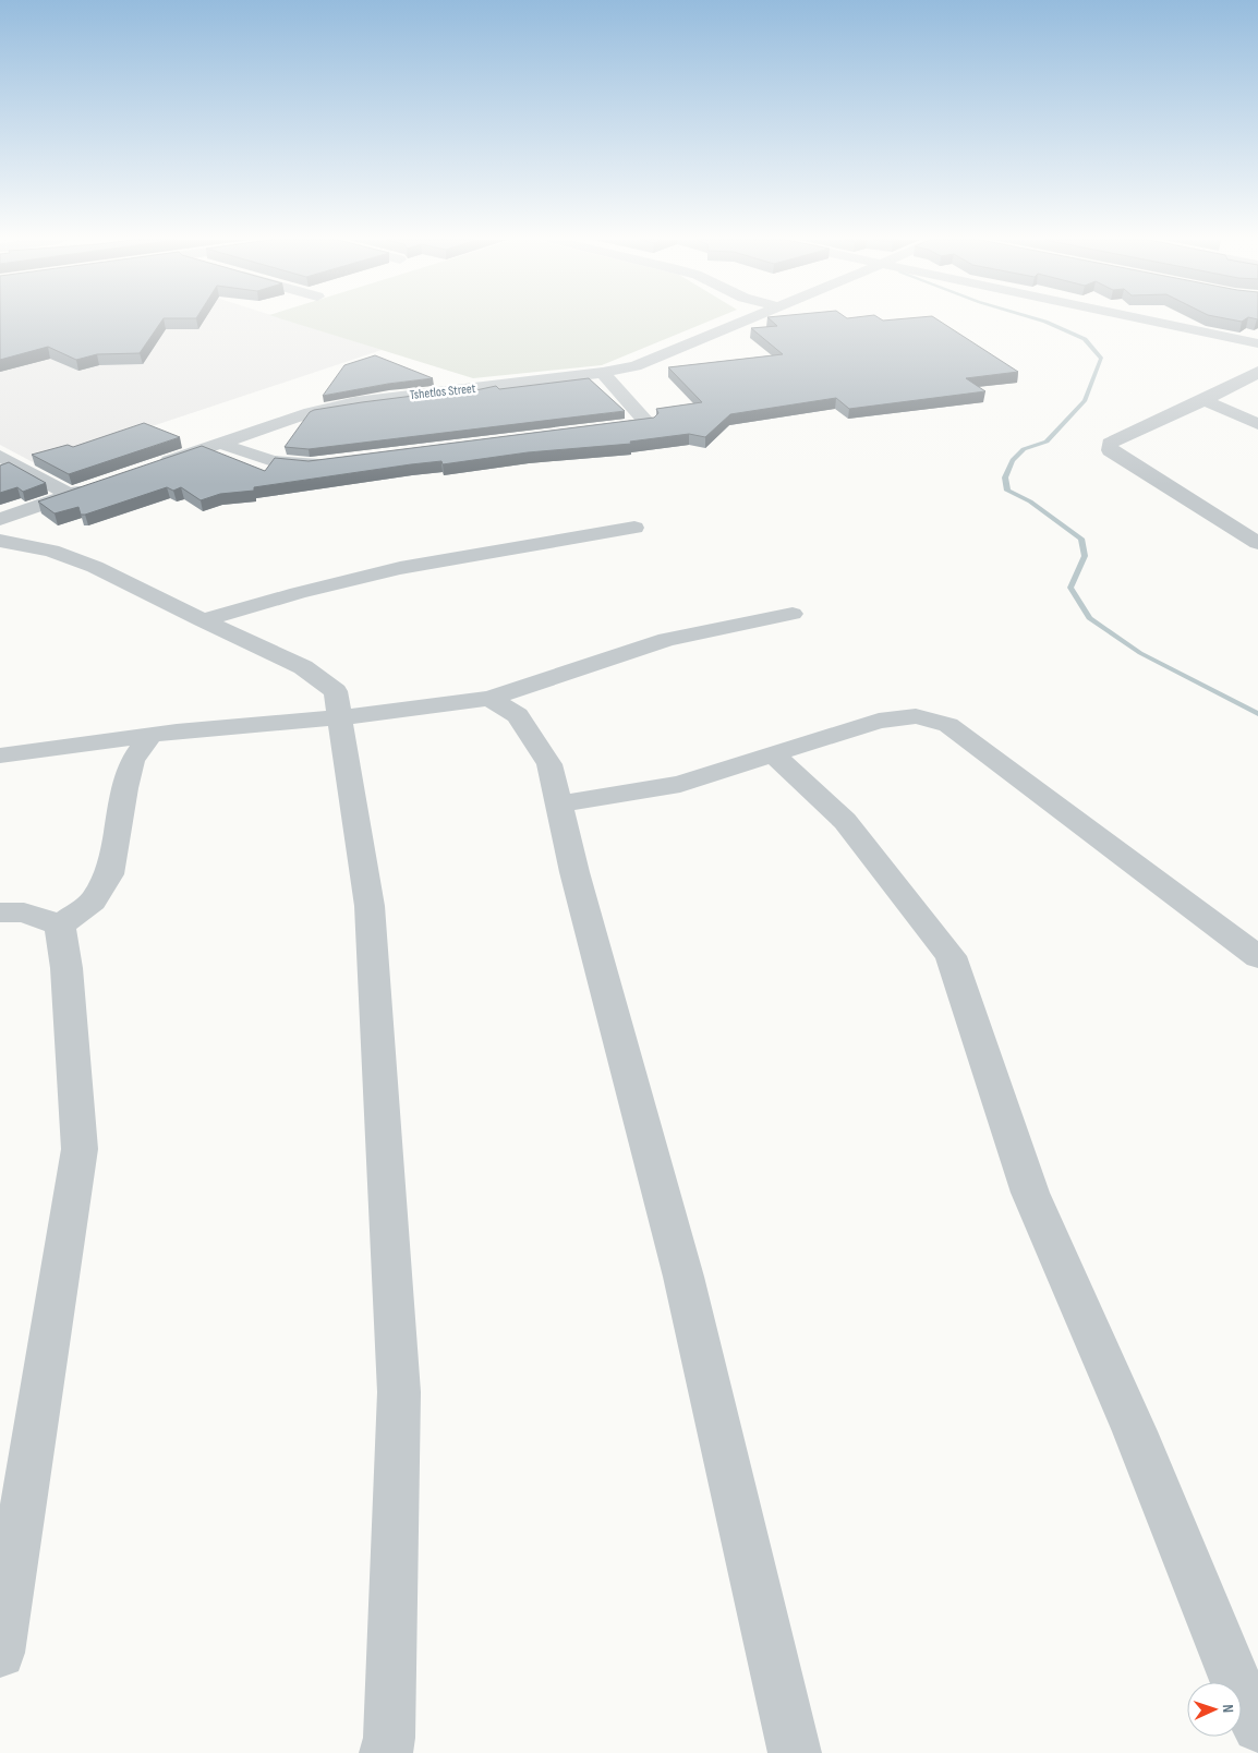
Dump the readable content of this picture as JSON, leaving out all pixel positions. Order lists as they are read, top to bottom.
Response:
{
  "streets": {
    "street": ["Tshetlos Street"]
  },
  "north": "right"
}
